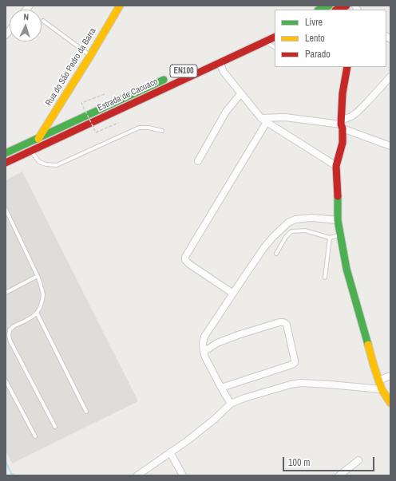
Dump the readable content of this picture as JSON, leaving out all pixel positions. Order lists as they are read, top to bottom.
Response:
{
  "streets": {
    "main road": ["Rua do São Pedro da Barra", "EN100", "Estrada de Cacuaco"]
  },
  "crossings": [
    ["Rua do São Pedro da Barra", "Estrada de Cacuaco"]
  ],
  "legend": ["Livre", "Lento", "Parado"],
  "scale_bar": "100 m",
  "north": "top"
}
